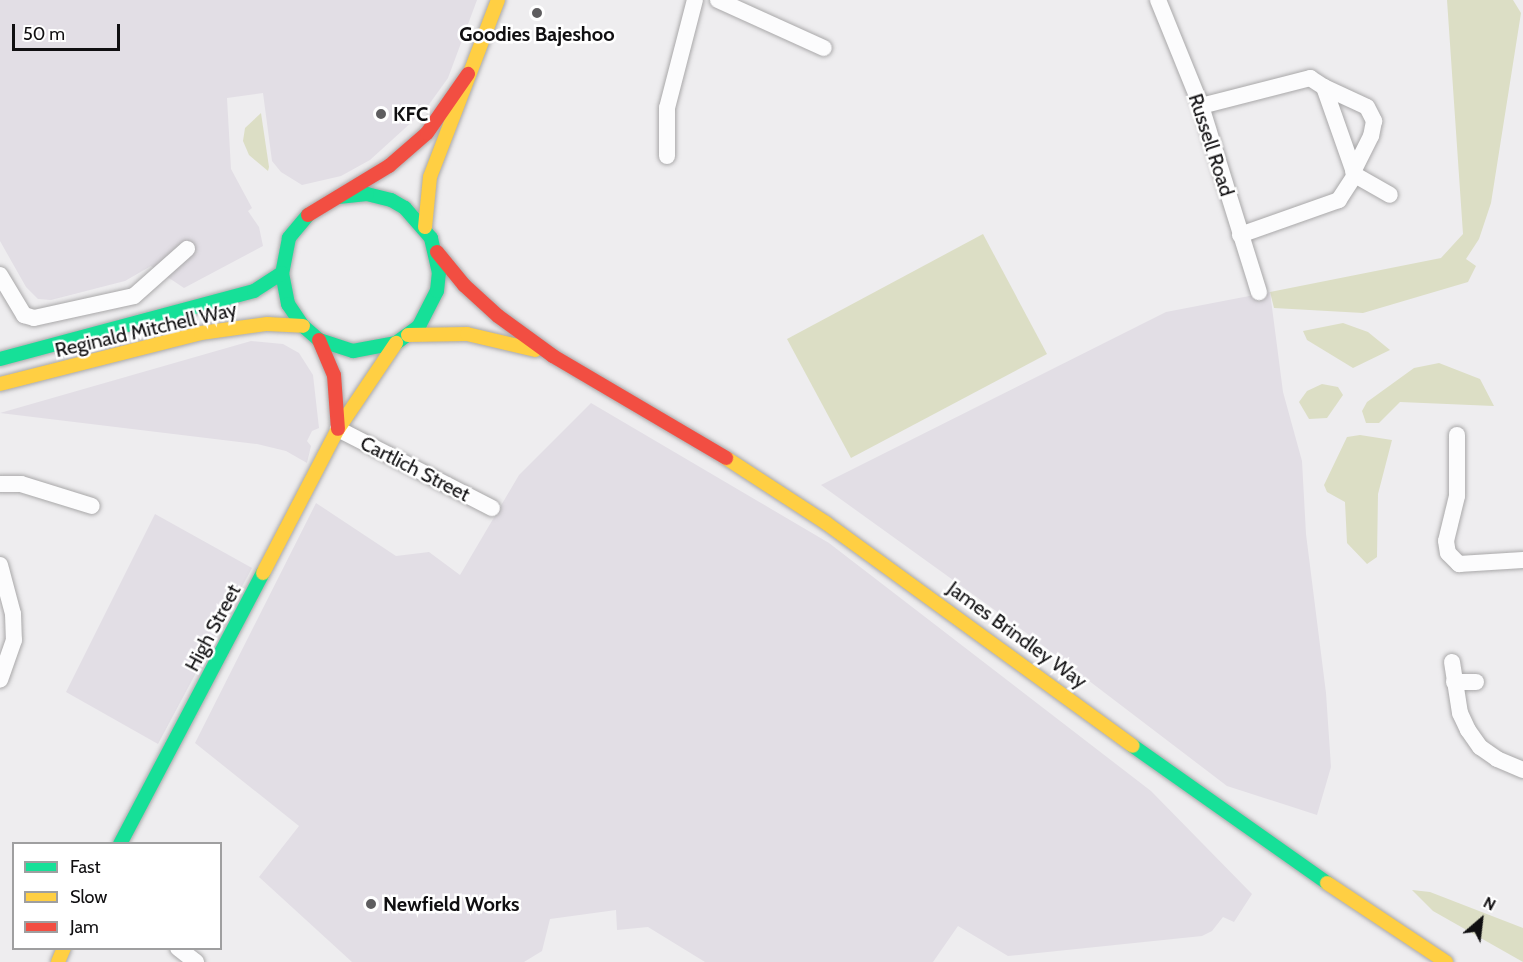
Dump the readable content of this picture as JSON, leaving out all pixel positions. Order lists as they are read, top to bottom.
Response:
{
  "streets": {
    "main road": ["Reginald Mitchell Way", "High Street", "James Brindley Way"],
    "street": ["Russell Road", "Cartlich Street"]
  },
  "crossings": [
    ["Reginald Mitchell Way", "High Street"],
    ["Reginald Mitchell Way", "James Brindley Way"],
    ["Cartlich Street", "High Street"],
    ["High Street", "James Brindley Way"]
  ],
  "places": ["Goodies Bajeshoo", "KFC", "Newfield Works"],
  "legend": ["Fast", "Slow", "Jam"],
  "scale_bar": "50 m",
  "north": "top right"
}
